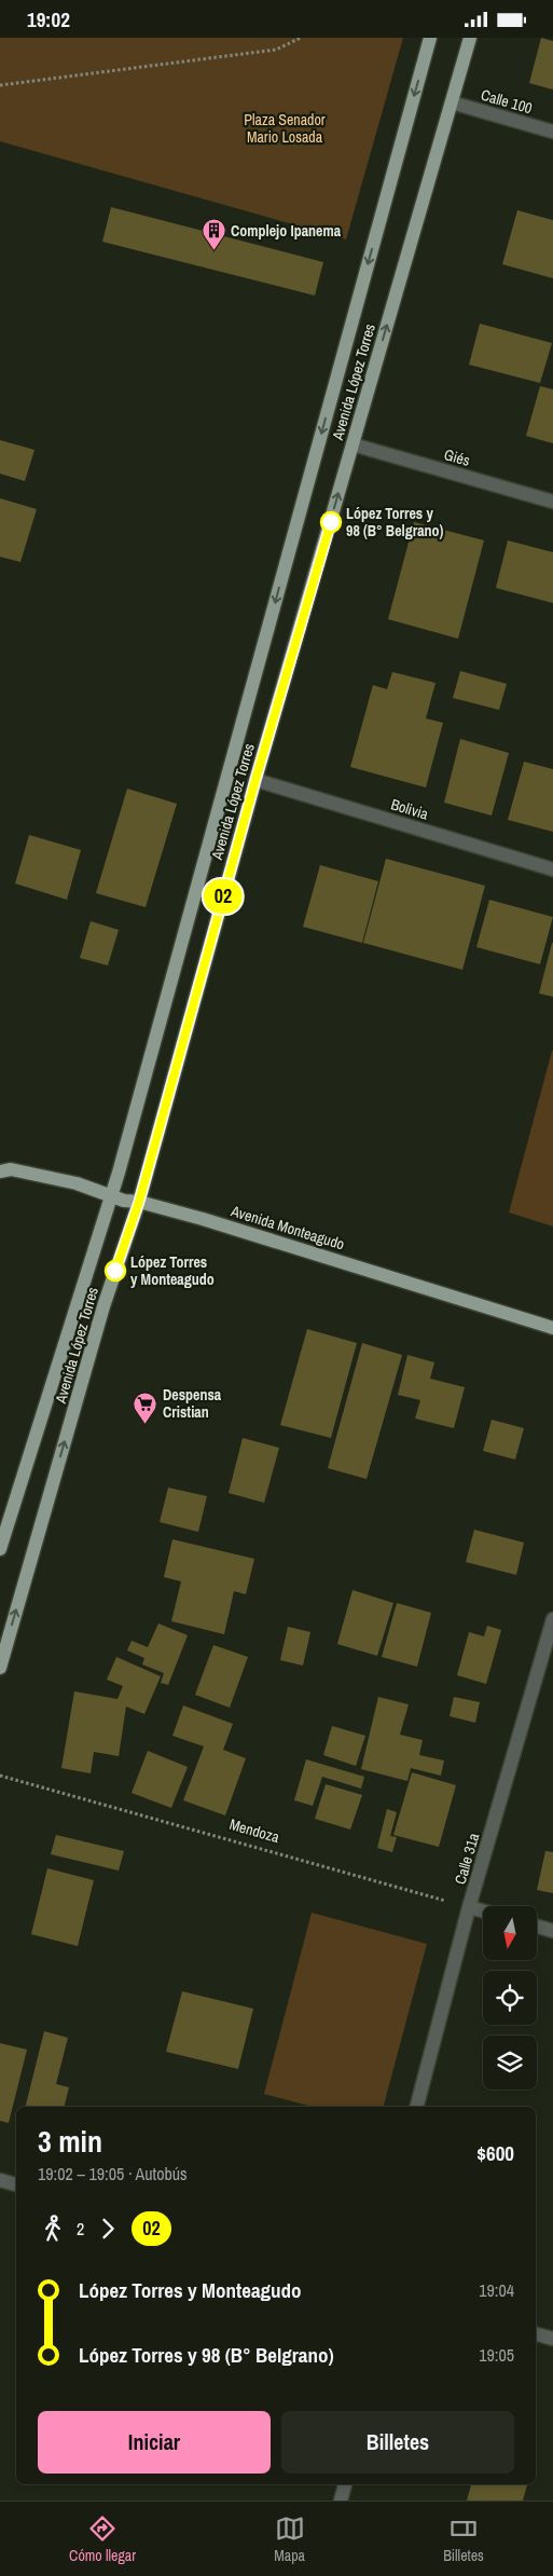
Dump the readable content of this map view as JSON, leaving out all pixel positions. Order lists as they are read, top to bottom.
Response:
{
  "streets": {
    "main road": ["Avenida López Torres", "Avenida Monteagudo"],
    "street": [
      "Calle 100",
      "Giés",
      "Bolivia",
      "Calle 31a"
    ],
    "path": ["Mendoza"]
  },
  "crossings": [
    ["Calle 100", "Avenida López Torres"],
    ["Avenida López Torres", "Giés"],
    ["Avenida López Torres", "Bolivia"],
    ["Avenida López Torres", "Avenida Monteagudo"],
    ["Mendoza", "Calle 31a"]
  ],
  "parks": ["Plaza Senador Mario Losada"],
  "places": {
    "building": ["Complejo Ipanema"],
    "other": ["López Torres y 98 (B° Belgrano)", "López Torres y Monteagudo"],
    "supermarket": ["Despensa Cristian"]
  },
  "lines": ["bus line 02"],
  "north": "bottom",
  "page": {
    "status": "19:02",
    "on_map": "02",
    "heading": ["3 min", "19:02 – 19:05 · Autobús", "$600"],
    "legs": ["2", "02"],
    "list": [
      {
        "name": "López Torres y Monteagudo",
        "value": "19:04"
      },
      {
        "name": "López Torres y 98 (B° Belgrano)",
        "value": "19:05"
      }
    ],
    "buttons": ["Iniciar", "Billetes"],
    "tabs": ["Cómo llegar", "Mapa", "Billetes"]
  }
}
